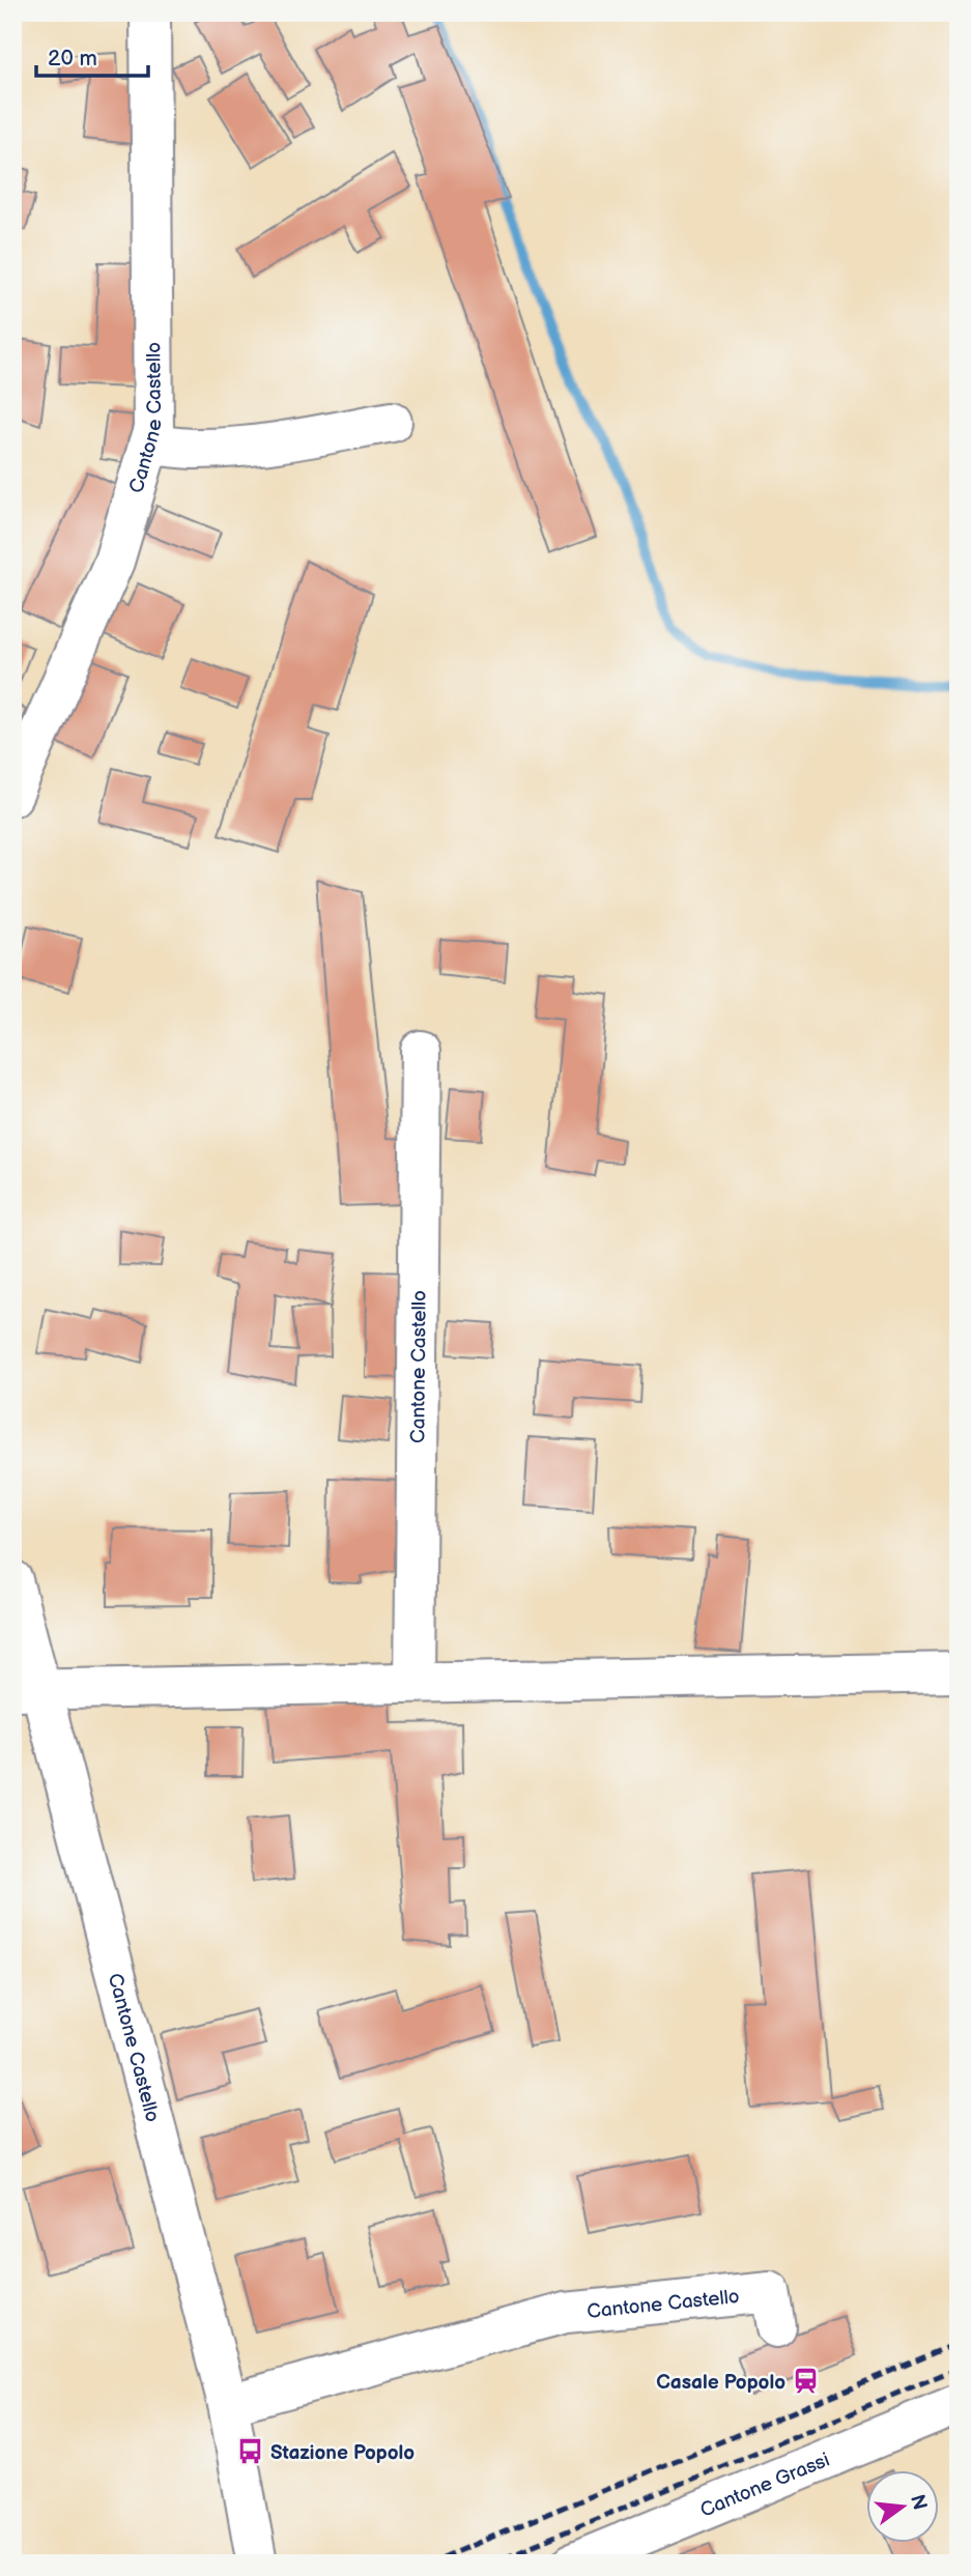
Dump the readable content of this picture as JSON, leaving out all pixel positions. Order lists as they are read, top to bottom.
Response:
{
  "streets": {
    "street": ["Cantone Castello", "Cantone Grassi"]
  },
  "places": {
    "station": ["Casale Popolo"],
    "bus stop": ["Stazione Popolo"]
  },
  "scale_bar": "20 m",
  "north": "right"
}
